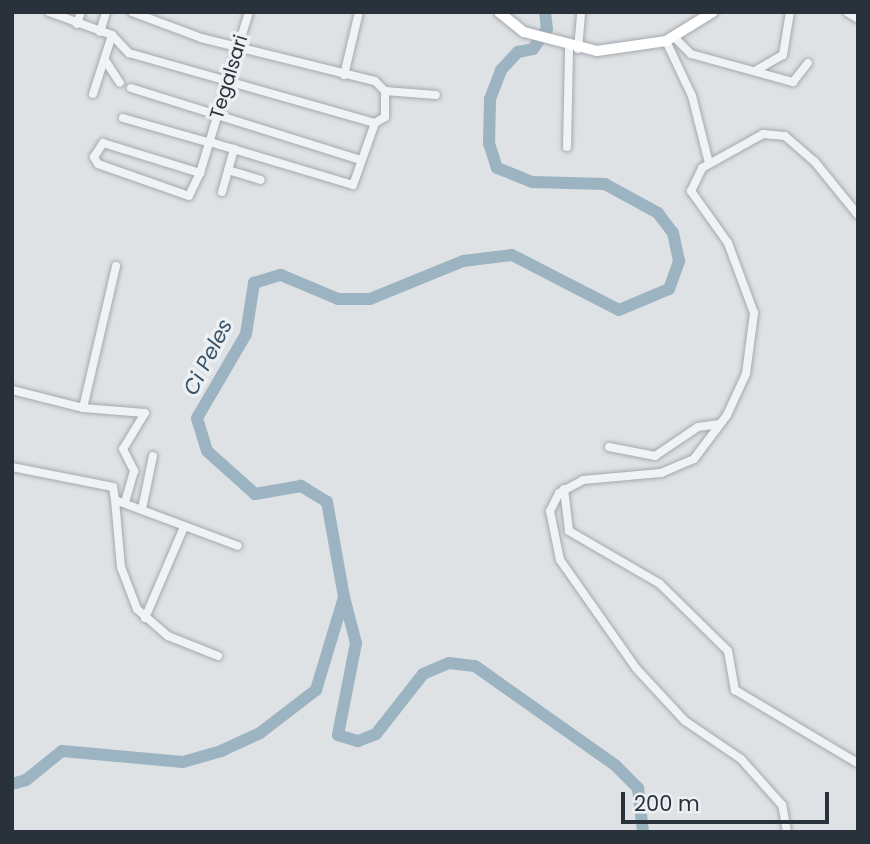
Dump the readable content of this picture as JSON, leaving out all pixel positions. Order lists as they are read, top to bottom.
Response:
{
  "streets": {
    "street": ["Tegalsari"]
  },
  "water": ["Ci Peles"],
  "scale_bar": "200 m"
}
